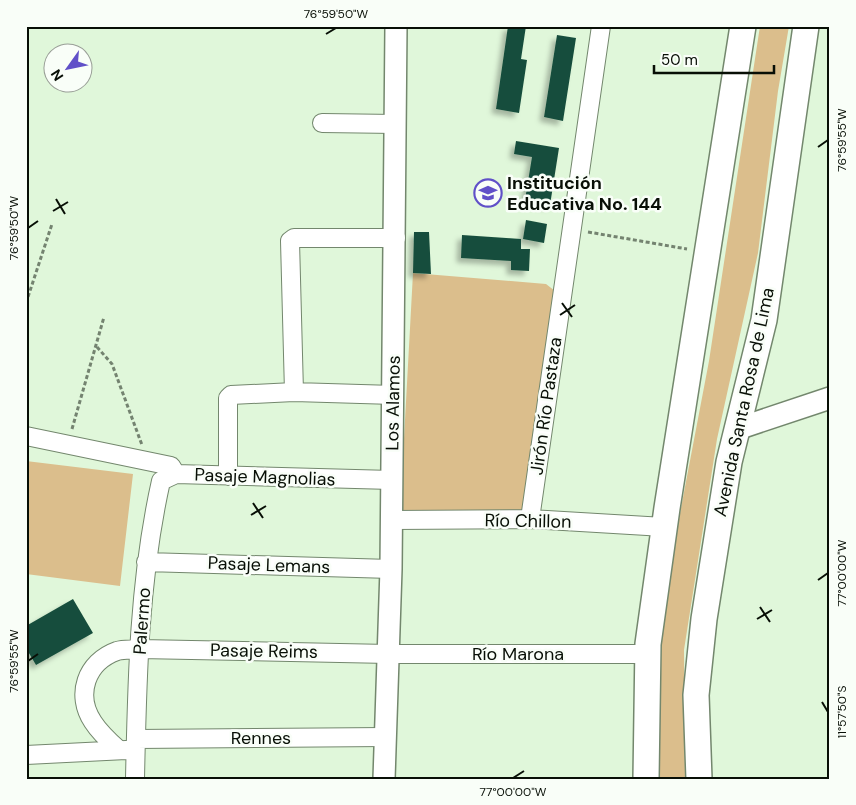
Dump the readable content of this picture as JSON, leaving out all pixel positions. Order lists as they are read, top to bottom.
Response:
{
  "streets": {
    "main road": ["Avenida Santa Rosa de Lima"],
    "street": [
      "Los Alamos",
      "Jirón Río Pastaza",
      "Pasaje Magnolias",
      "Río Chillon",
      "Pasaje Lemans",
      "Palermo",
      "Pasaje Reims",
      "Río Marona",
      "Rennes"
    ]
  },
  "crossings": [
    ["Los Alamos", "Pasaje Magnolias"],
    ["Los Alamos", "Río Chillon"],
    ["Los Alamos", "Pasaje Lemans"],
    ["Los Alamos", "Pasaje Reims"],
    ["Los Alamos", "Río Marona"],
    ["Los Alamos", "Rennes"],
    ["Jirón Río Pastaza", "Río Chillon"],
    ["Pasaje Magnolias", "Palermo"],
    ["Pasaje Lemans", "Palermo"],
    ["Palermo", "Pasaje Reims"],
    ["Palermo", "Rennes"],
    ["Pasaje Reims", "Río Marona"],
    ["Pasaje Reims", "Rennes"]
  ],
  "places": {
    "school or university": ["Institución Educativa No. 144"]
  },
  "scale_bar": "50 m",
  "north": "bottom left",
  "coordinates": [
    "76°59'50\"W",
    "76°59'55\"W",
    "77°00'00\"W",
    "11°57'50\"S"
  ]
}
